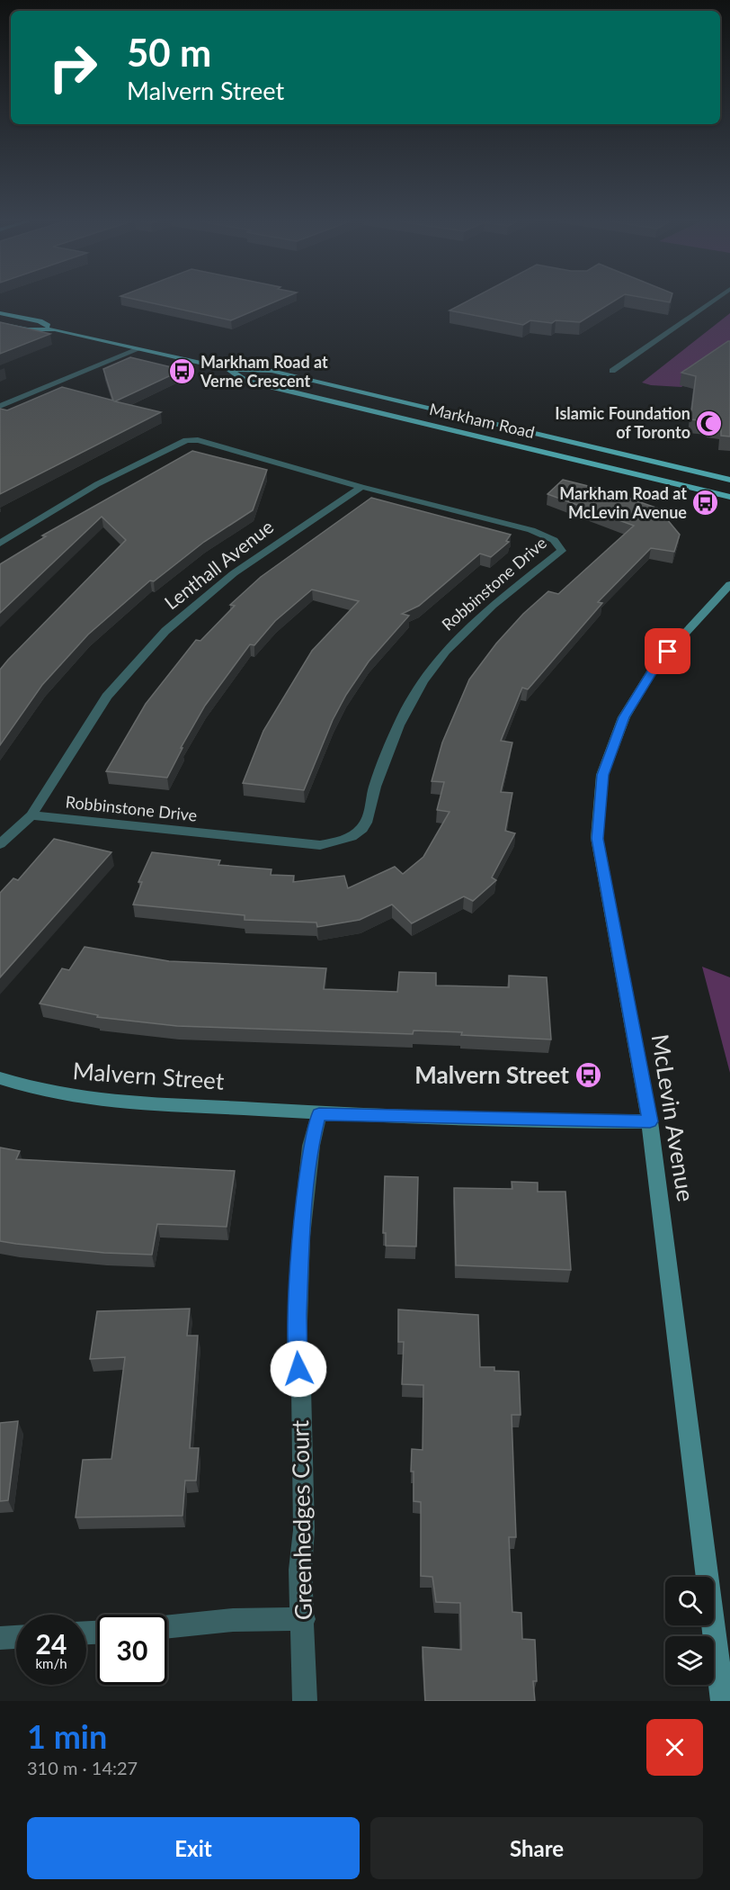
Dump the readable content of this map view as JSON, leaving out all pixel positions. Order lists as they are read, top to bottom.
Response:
{
  "streets": {
    "main road": ["Markham Road"],
    "street": [
      "Lenthall Avenue",
      "Robbinstone Drive",
      "Malvern Street",
      "McLevin Avenue",
      "Greenhedges Court"
    ]
  },
  "crossings": [
    ["Lenthall Avenue", "Robbinstone Drive"],
    ["Malvern Street", "McLevin Avenue"],
    ["Malvern Street", "Greenhedges Court"]
  ],
  "places": {
    "bus stop": ["Markham Road at Verne Crescent", "Markham Road at McLevin Avenue", "Malvern Street"],
    "mosque": ["Islamic Foundation of Toronto"]
  },
  "page": {
    "turn": ["50 m", "Malvern Street"],
    "speed": "24 km/h",
    "limit": "30",
    "heading": ["1 min", "310 m · 14:27"],
    "buttons": ["Exit", "Share"]
  }
}
